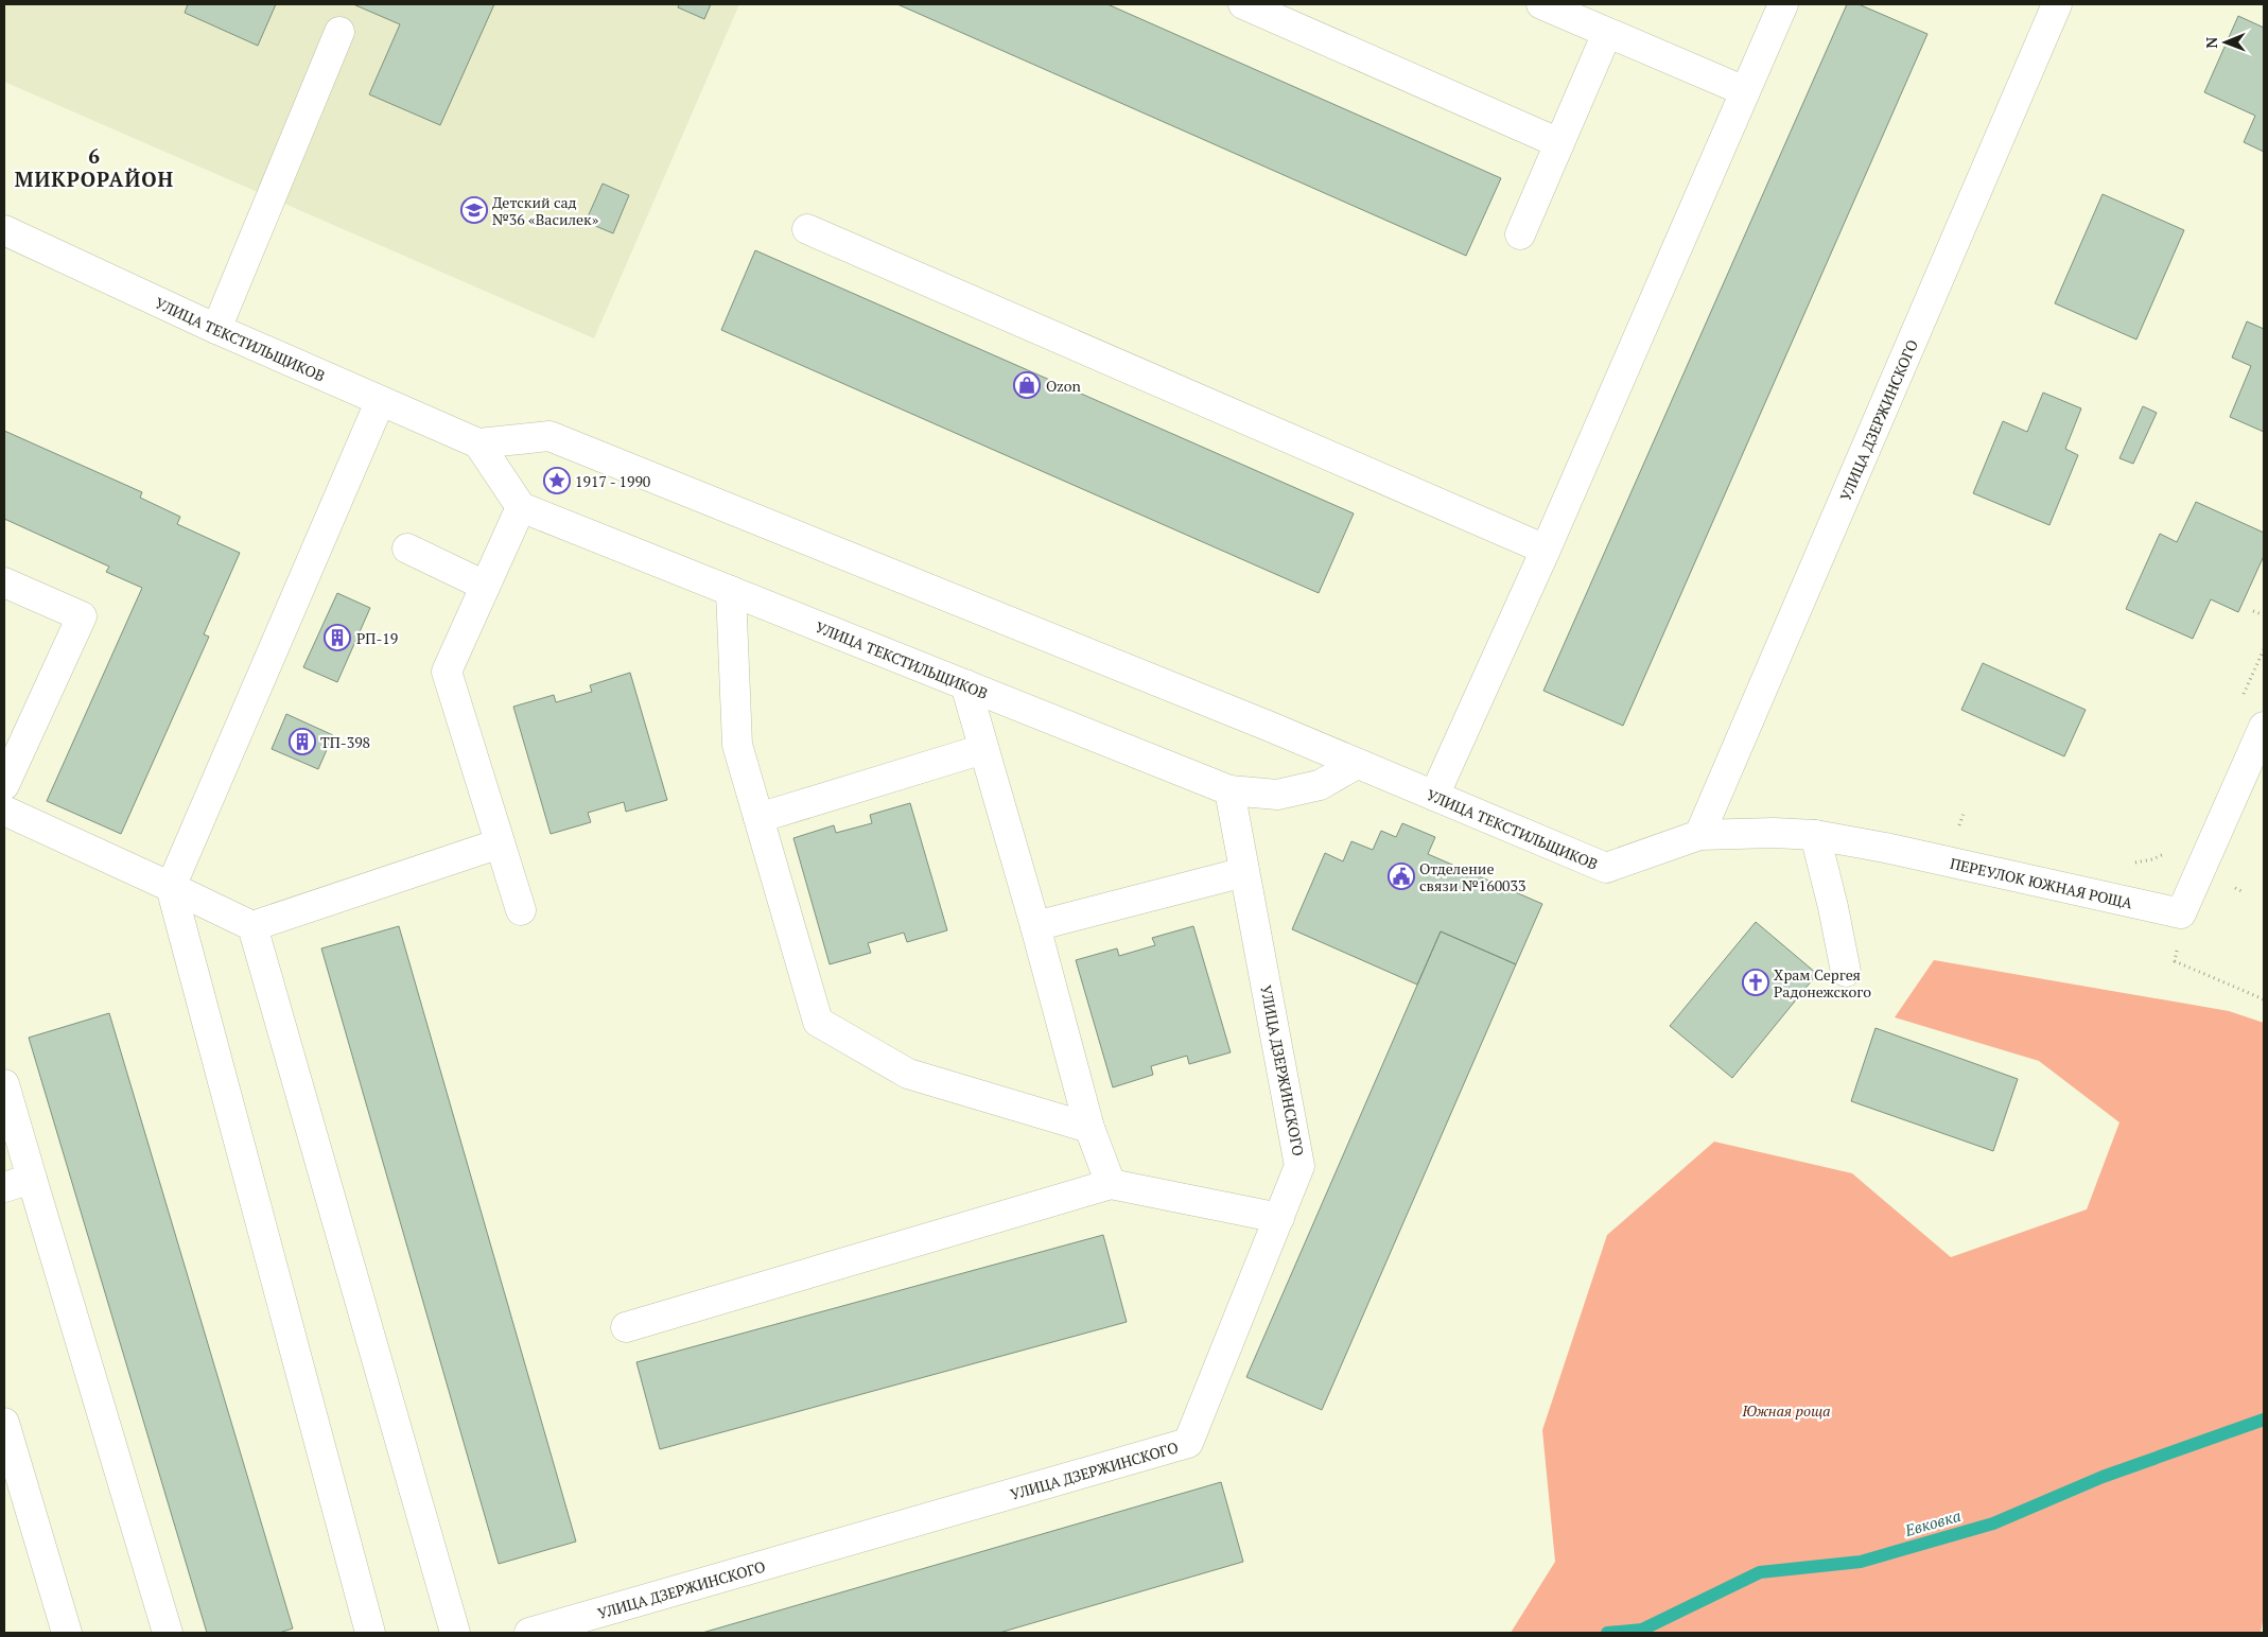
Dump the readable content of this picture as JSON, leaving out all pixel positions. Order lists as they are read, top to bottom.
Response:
{
  "streets": {
    "street": ["УЛИЦА ТЕКСТИЛЬЩИКОВ", "УЛИЦА ДЗЕРЖИНСКОГО", "ПЕРЕУЛОК ЮЖНАЯ РОЩА"]
  },
  "crossings": [
    ["УЛИЦА ТЕКСТИЛЬЩИКОВ", "УЛИЦА ДЗЕРЖИНСКОГО"],
    ["УЛИЦА ТЕКСТИЛЬЩИКОВ", "ПЕРЕУЛОК ЮЖНАЯ РОЩА"],
    ["УЛИЦА ДЗЕРЖИНСКОГО", "ПЕРЕУЛОК ЮЖНАЯ РОЩА"]
  ],
  "districts": ["6 МИКРОРАЙОН"],
  "water": ["Евковка"],
  "parks": ["Южная роща"],
  "places": {
    "school or university": ["Детский сад №36 «Василек»"],
    "shop": ["Ozon"],
    "place": ["1917 - 1990"],
    "building": ["РП-19", "ТП-398"],
    "public building": ["Отделение связи №160033"],
    "church": ["Храм Сергея Радонежского"]
  },
  "north": "left"
}
